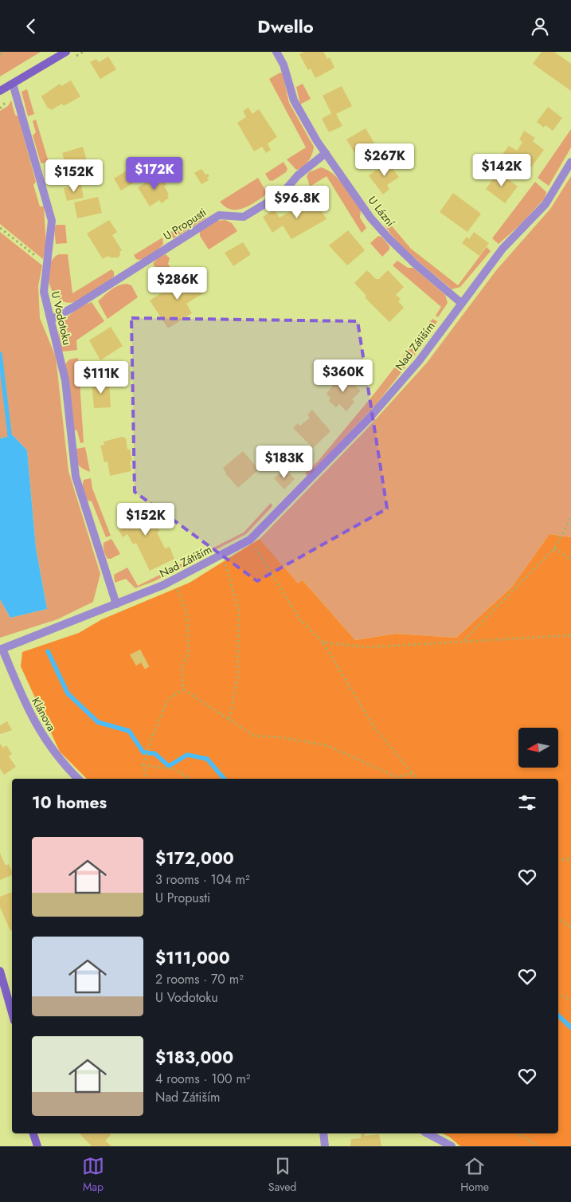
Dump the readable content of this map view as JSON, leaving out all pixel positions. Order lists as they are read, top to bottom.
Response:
{
  "streets": {
    "street": [
      "U Lázní",
      "U Propusti",
      "U Vodotoku",
      "Nad Zátiším",
      "Klánova"
    ]
  },
  "crossings": [
    ["U Lázní", "U Propusti"],
    ["U Lázní", "Nad Zátiším"],
    ["U Propusti", "U Vodotoku"],
    ["U Vodotoku", "Nad Zátiším"],
    ["Nad Zátiším", "Klánova"]
  ],
  "north": "left",
  "page": {
    "header": "Dwello",
    "price": [
      "$267K",
      "$142K",
      "$172K",
      "$152K",
      "$96.8K",
      "$286K",
      "$360K",
      "$111K",
      "$183K",
      "$152K"
    ],
    "heading": "10 homes",
    "list": [
      {
        "name": "$172,000",
        "note": "3 rooms · 104 m² · U Propusti"
      },
      {
        "name": "$111,000",
        "note": "2 rooms · 70 m² · U Vodotoku"
      },
      {
        "name": "$183,000",
        "note": "4 rooms · 100 m² · Nad Zátiším"
      }
    ],
    "tabs": ["Map", "Saved", "Home"]
  }
}
